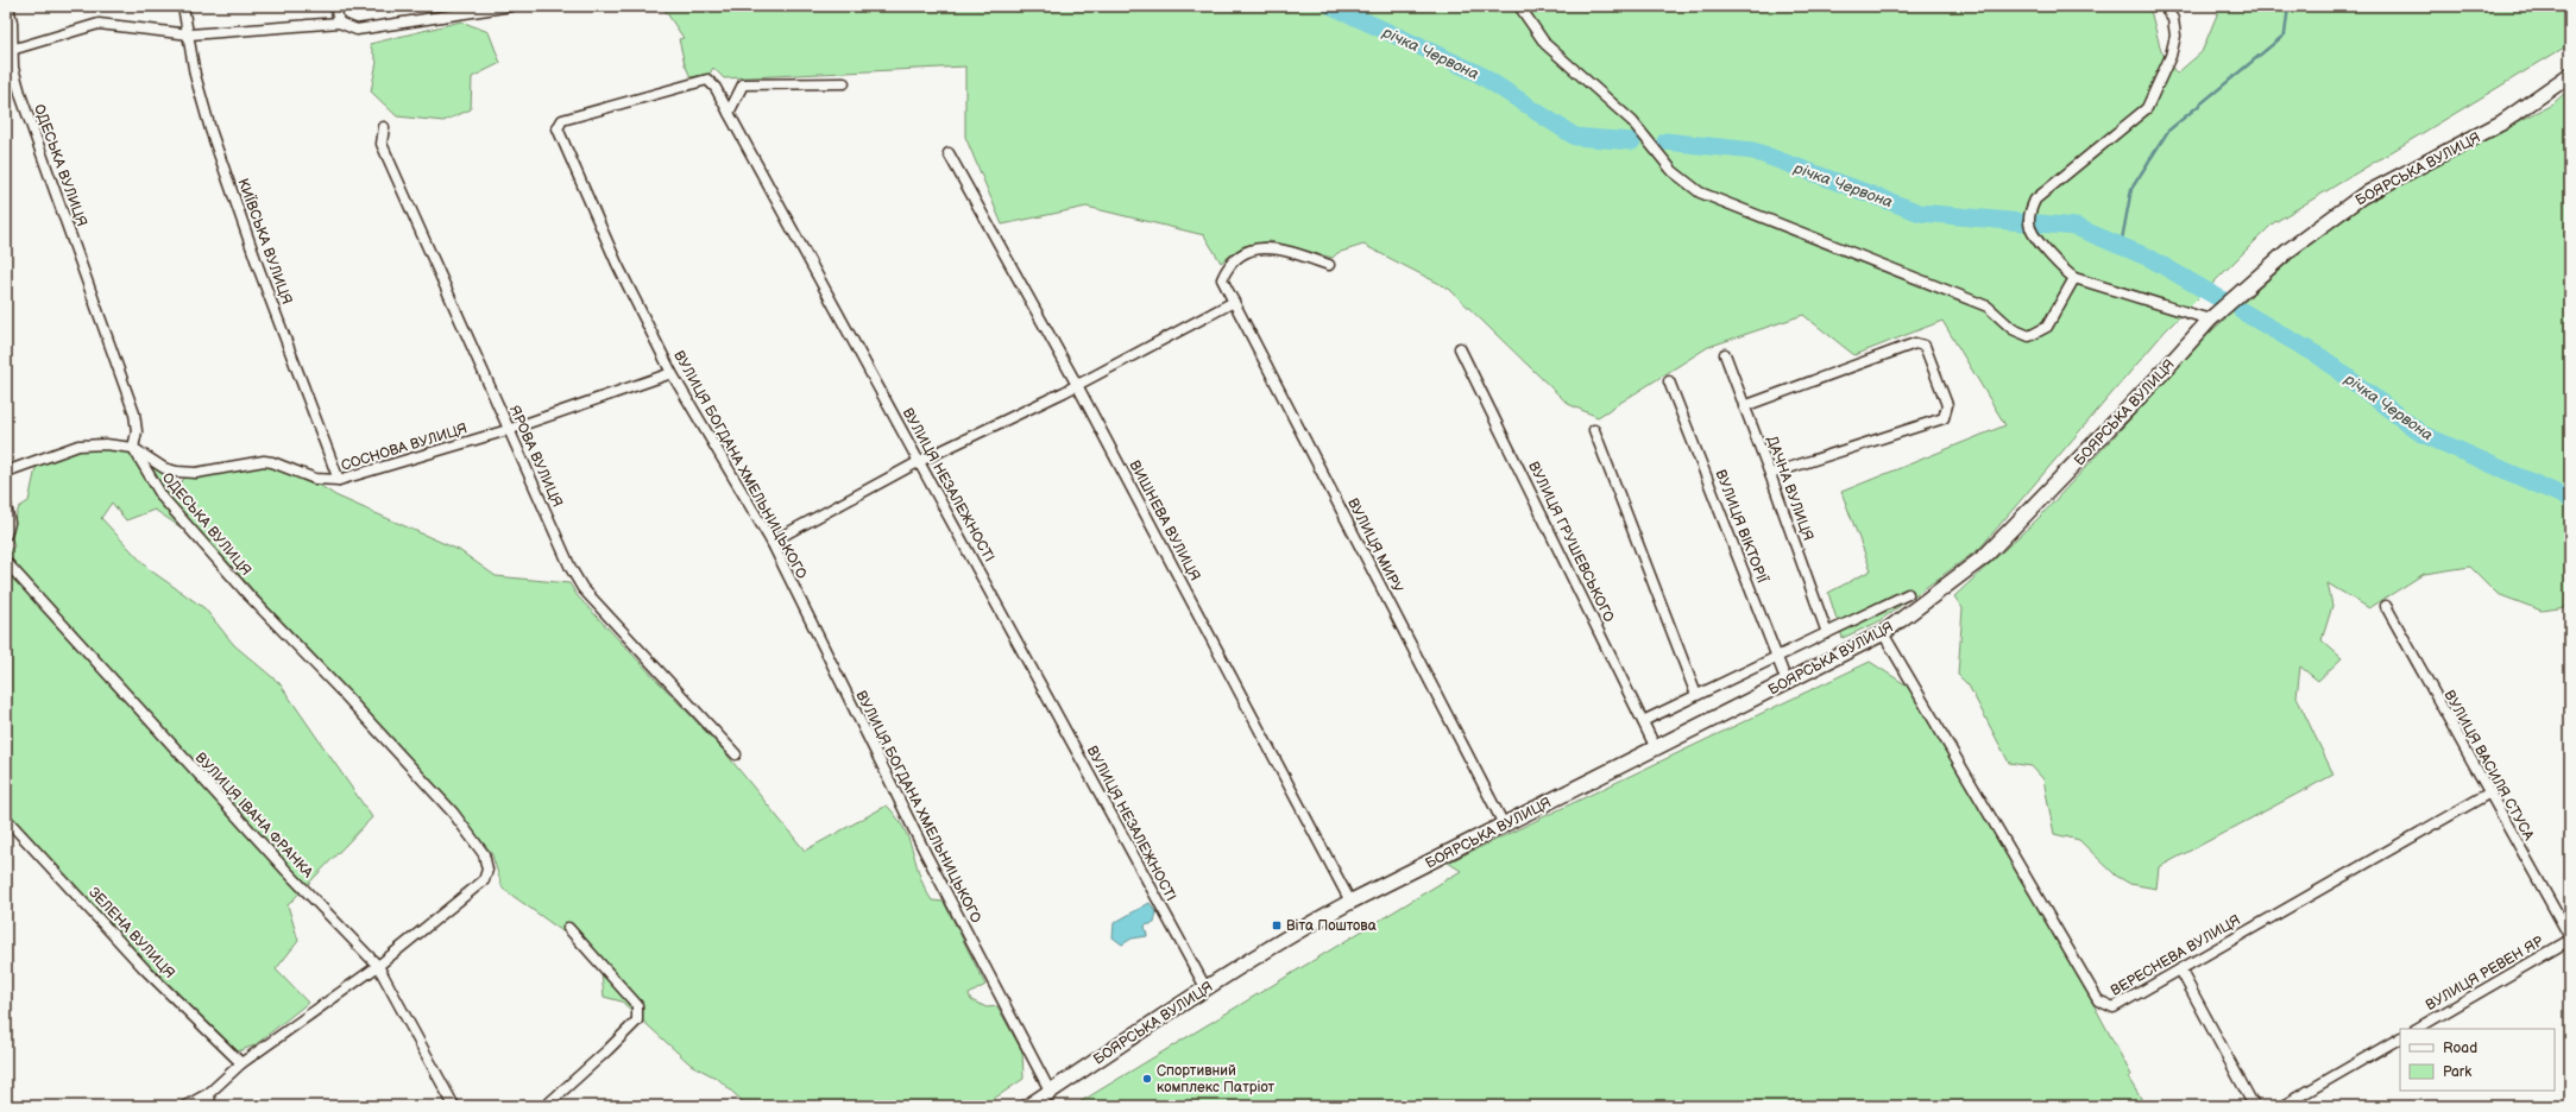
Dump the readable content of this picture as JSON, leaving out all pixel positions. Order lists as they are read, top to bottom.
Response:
{
  "streets": {
    "street": [
      "ОДЕСЬКА ВУЛИЦЯ",
      "БОЯРСЬКА ВУЛИЦЯ",
      "КИЇВСЬКА ВУЛИЦЯ",
      "СОСНОВА ВУЛИЦЯ",
      "ЯРОВА ВУЛИЦЯ",
      "ВУЛИЦЯ БОГДАНА ХМЕЛЬНИЦЬКОГО",
      "ВУЛИЦЯ НЕЗАЛЕЖНОСТІ",
      "ДАЧНА ВУЛИЦЯ",
      "ВИШНЕВА ВУЛИЦЯ",
      "ВУЛИЦЯ ВІКТОРІЇ",
      "ВУЛИЦЯ ГРУШЕВСЬКОГО",
      "ВУЛИЦЯ МИРУ",
      "ВУЛИЦЯ ВАСИЛЯ СТУСА",
      "ВУЛИЦЯ ІВАНА ФРАНКА",
      "ЗЕЛЕНА ВУЛИЦЯ",
      "ВЕРЕСНЕВА ВУЛИЦЯ",
      "ВУЛИЦЯ РЕВЕН ЯР"
    ]
  },
  "crossings": [
    ["ОДЕСЬКА ВУЛИЦЯ", "СОСНОВА ВУЛИЦЯ"],
    ["ОДЕСЬКА ВУЛИЦЯ", "ВУЛИЦЯ ІВАНА ФРАНКА"],
    ["БОЯРСЬКА ВУЛИЦЯ", "ВУЛИЦЯ БОГДАНА ХМЕЛЬНИЦЬКОГО"],
    ["БОЯРСЬКА ВУЛИЦЯ", "ВУЛИЦЯ НЕЗАЛЕЖНОСТІ"],
    ["БОЯРСЬКА ВУЛИЦЯ", "ВИШНЕВА ВУЛИЦЯ"],
    ["БОЯРСЬКА ВУЛИЦЯ", "ВУЛИЦЯ ВІКТОРІЇ"],
    ["БОЯРСЬКА ВУЛИЦЯ", "ВУЛИЦЯ ГРУШЕВСЬКОГО"],
    ["БОЯРСЬКА ВУЛИЦЯ", "ВУЛИЦЯ МИРУ"],
    ["БОЯРСЬКА ВУЛИЦЯ", "ВЕРЕСНЕВА ВУЛИЦЯ"],
    ["КИЇВСЬКА ВУЛИЦЯ", "СОСНОВА ВУЛИЦЯ"],
    ["СОСНОВА ВУЛИЦЯ", "ЯРОВА ВУЛИЦЯ"],
    ["СОСНОВА ВУЛИЦЯ", "ВУЛИЦЯ БОГДАНА ХМЕЛЬНИЦЬКОГО"],
    ["ВУЛИЦЯ БОГДАНА ХМЕЛЬНИЦЬКОГО", "ВУЛИЦЯ НЕЗАЛЕЖНОСТІ"],
    ["ВУЛИЦЯ ВАСИЛЯ СТУСА", "ВЕРЕСНЕВА ВУЛИЦЯ"],
    ["ВУЛИЦЯ ВАСИЛЯ СТУСА", "ВУЛИЦЯ РЕВЕН ЯР"]
  ],
  "water": ["річка Червона"],
  "places": {
    "transit": ["Віта Поштова"],
    "other": ["Спортивний комплекс Патріот"]
  },
  "legend": ["Road", "Park"]
}
